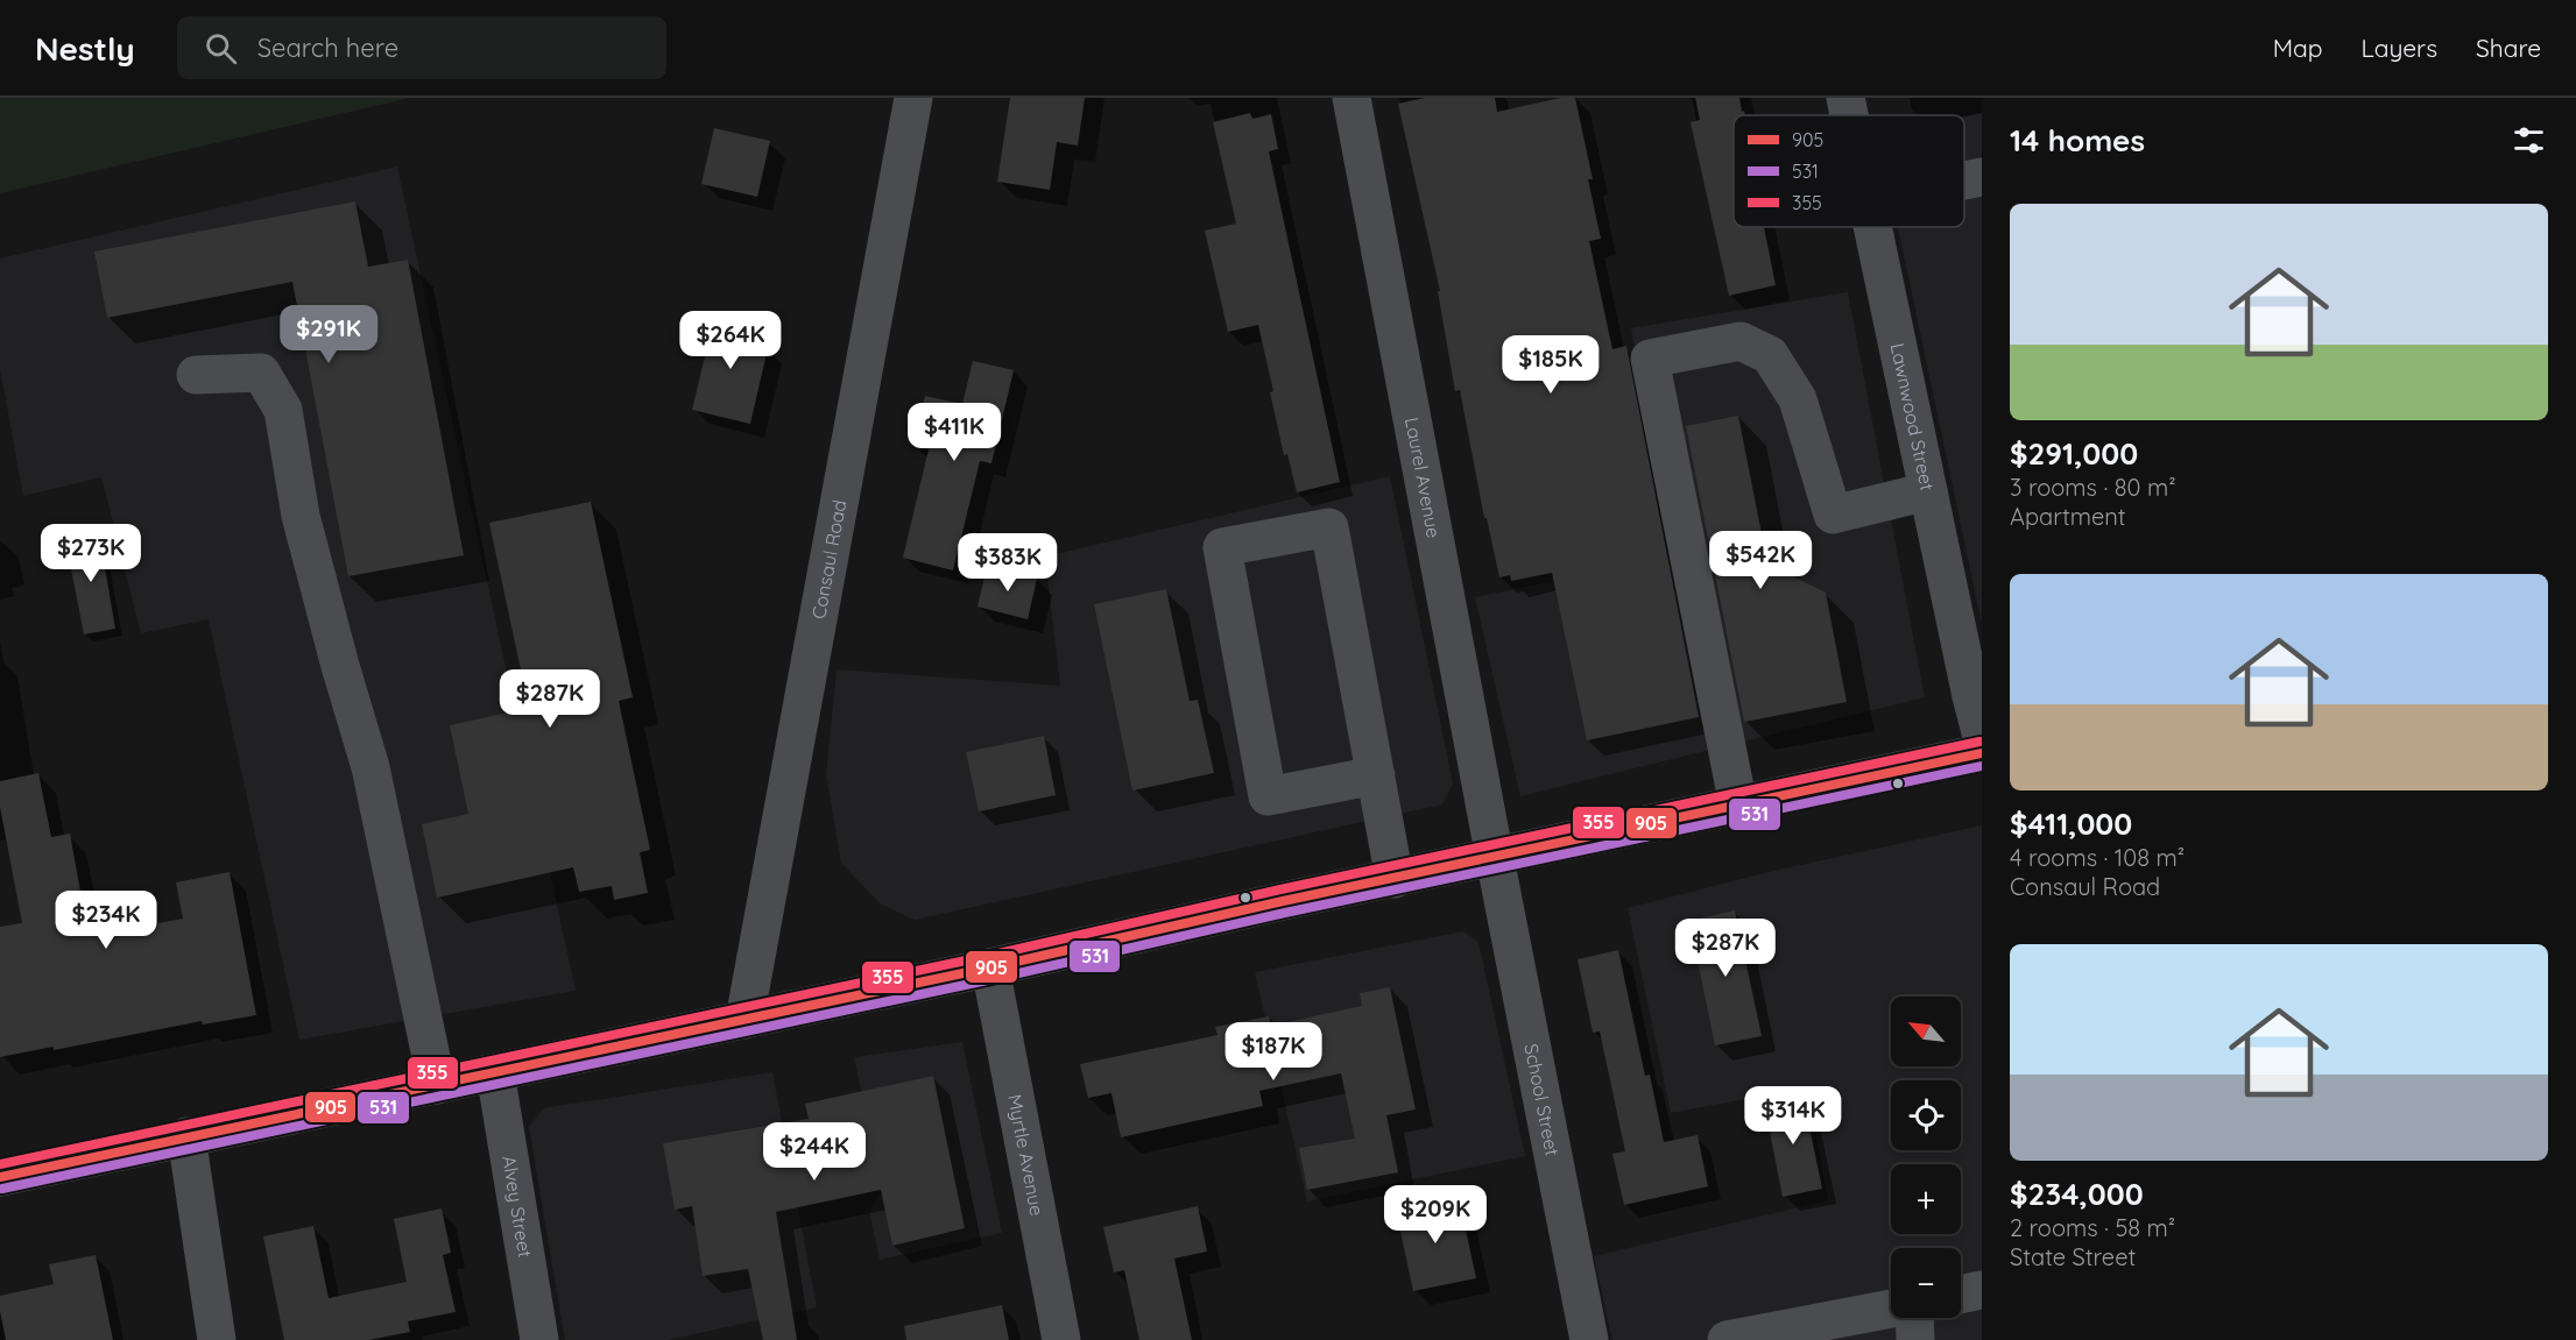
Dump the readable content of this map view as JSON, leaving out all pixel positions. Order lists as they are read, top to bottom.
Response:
{
  "streets": {
    "street": [
      "Lawnwood Street",
      "Laurel Avenue",
      "Consaul Road",
      "School Street",
      "Myrtle Avenue",
      "Alvey Street"
    ]
  },
  "crossings": [
    ["Laurel Avenue", "School Street"]
  ],
  "lines": ["transit line 355", "transit line 905", "transit line 531"],
  "legend": ["905", "531", "355"],
  "north": "top left",
  "page": {
    "header": "Nestly",
    "search": "Search here",
    "nav": ["Map", "Layers", "Share"],
    "heading": "14 homes",
    "list": [
      {
        "name": "$291,000",
        "note": "3 rooms · 80 m² · Apartment"
      },
      {
        "name": "$411,000",
        "note": "4 rooms · 108 m² · Consaul Road"
      },
      {
        "name": "$234,000",
        "note": "2 rooms · 58 m² · State Street"
      }
    ],
    "price": [
      "$291K",
      "$264K",
      "$185K",
      "$411K",
      "$273K",
      "$542K",
      "$383K",
      "$287K",
      "$234K",
      "$287K",
      "$187K",
      "$314K",
      "$244K",
      "$209K"
    ],
    "map_buttons": ["+", "−"]
  }
}
